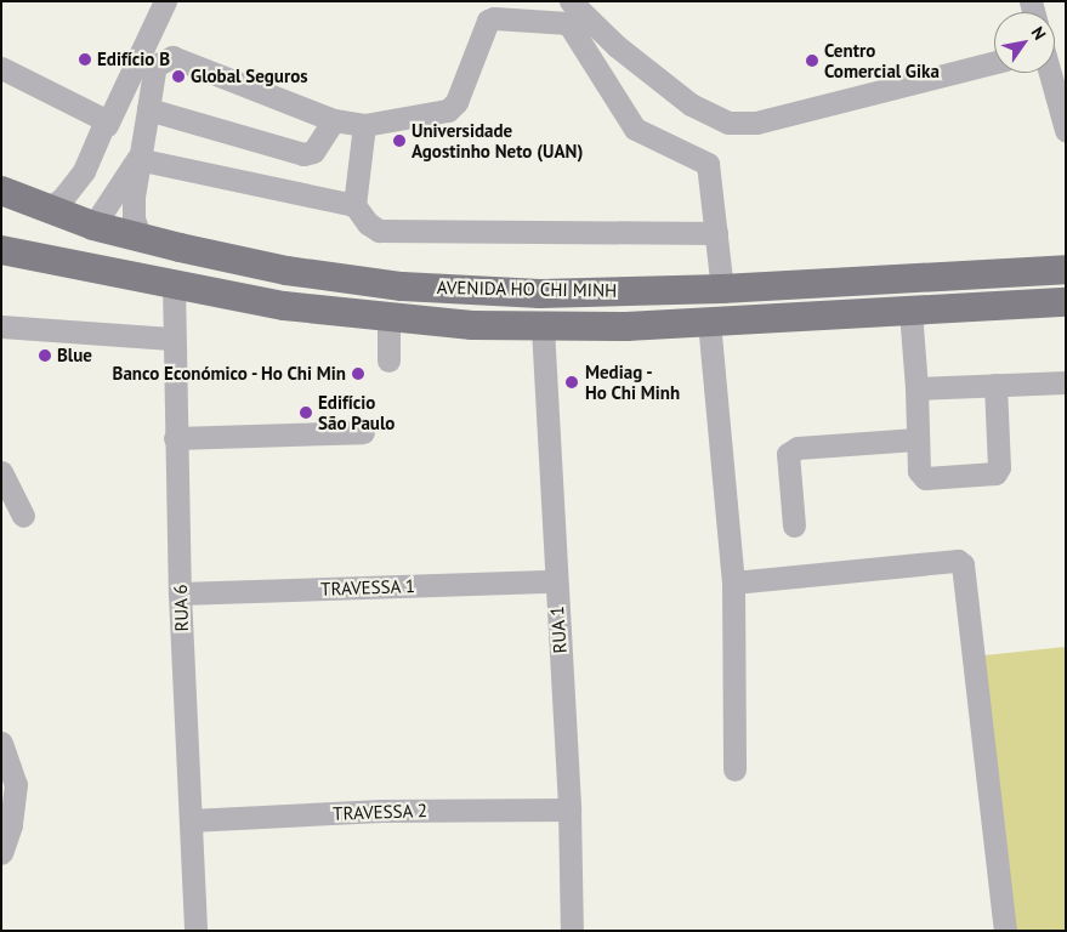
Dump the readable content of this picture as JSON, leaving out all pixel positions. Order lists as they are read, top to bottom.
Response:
{
  "streets": {
    "main road": ["AVENIDA HO CHI MINH"],
    "street": [
      "TRAVESSA 1",
      "RUA 6",
      "RUA 1",
      "TRAVESSA 2"
    ]
  },
  "crossings": [
    ["AVENIDA HO CHI MINH", "RUA 6"],
    ["AVENIDA HO CHI MINH", "RUA 1"],
    ["TRAVESSA 1", "RUA 6"],
    ["TRAVESSA 1", "RUA 1"],
    ["RUA 6", "TRAVESSA 2"],
    ["RUA 1", "TRAVESSA 2"]
  ],
  "places": [
    "Edifício B",
    "Centro Comercial Gika",
    "Global Seguros",
    "Universidade Agostinho Neto (UAN)",
    "Blue",
    "Banco Económico - Ho Chi Min",
    "Mediag - Ho Chi Minh",
    "Edifício São Paulo"
  ],
  "north": "top right"
}
